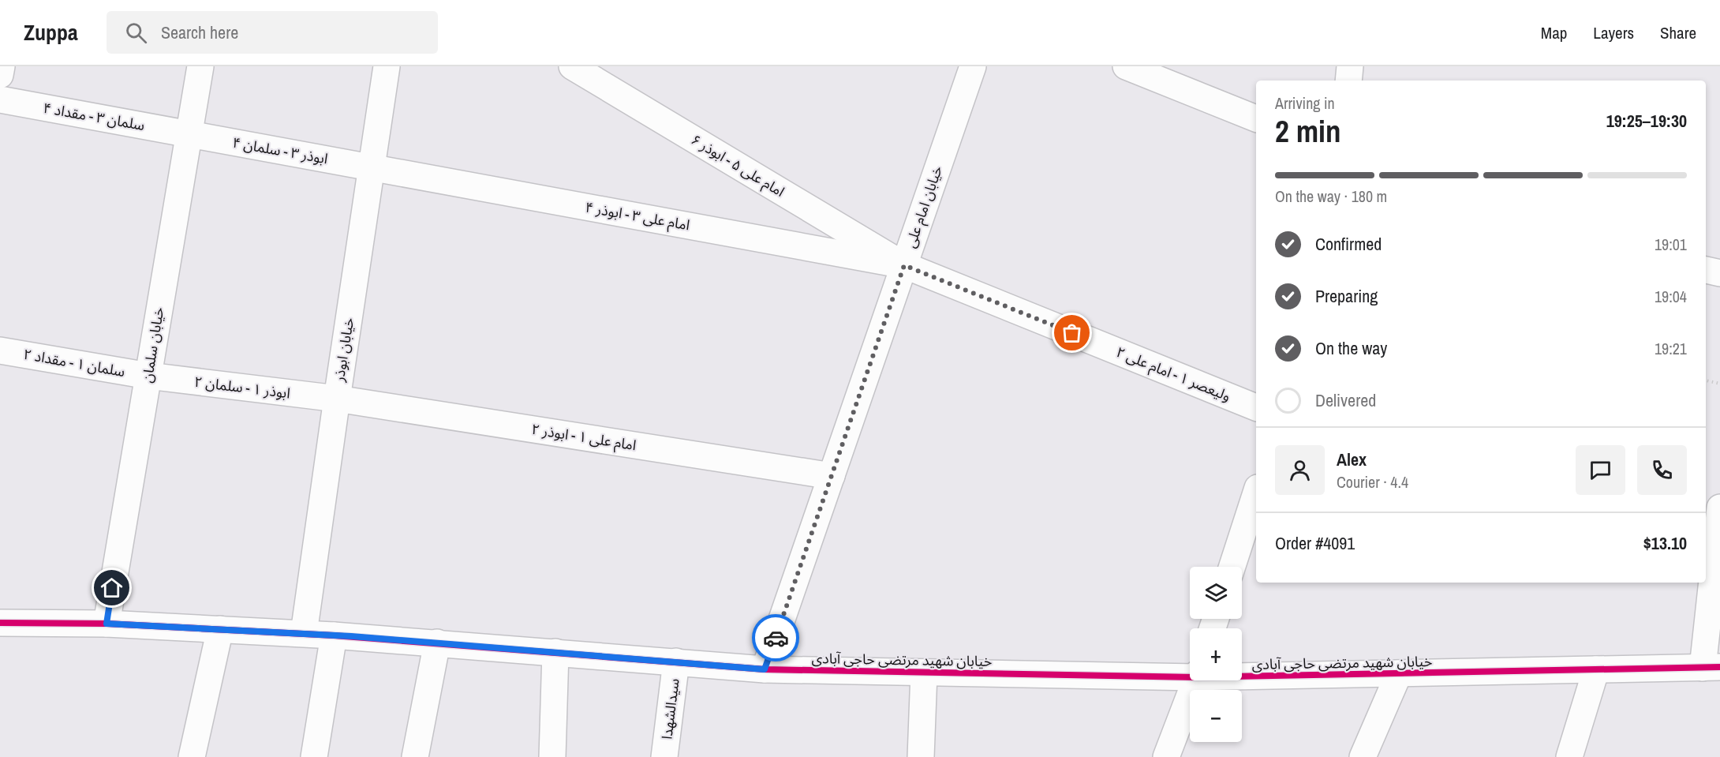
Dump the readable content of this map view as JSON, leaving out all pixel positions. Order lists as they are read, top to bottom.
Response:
{
  "streets": {
    "street": [
      "سلمان ۳ - مقداد ۴",
      "ابوذر ۳ - سلمان ۴",
      "امام علی ۵ - ابوذر ۶",
      "خیابان امام علی",
      "امام علی ۳ - ابوذر ۴",
      "خیابان سلمان",
      "خیابان ابوذر",
      "سلمان ۱ - مقداد ۲",
      "ولیعصر ۱ - امام علی ۲",
      "ابوذر ۱ - سلمان ۲",
      "امام علی ۱ - ابوذر ۲",
      "خیابان شهید مرتضی حاجی آبادی",
      "سیدالشهدا"
    ]
  },
  "crossings": [
    ["سلمان ۳ - مقداد ۴", "ابوذر ۳ - سلمان ۴"],
    ["سلمان ۳ - مقداد ۴", "خیابان سلمان"],
    ["ابوذر ۳ - سلمان ۴", "امام علی ۳ - ابوذر ۴"],
    ["ابوذر ۳ - سلمان ۴", "خیابان سلمان"],
    ["ابوذر ۳ - سلمان ۴", "خیابان ابوذر"],
    ["امام علی ۵ - ابوذر ۶", "خیابان امام علی"],
    ["امام علی ۵ - ابوذر ۶", "امام علی ۳ - ابوذر ۴"],
    ["امام علی ۵ - ابوذر ۶", "ولیعصر ۱ - امام علی ۲"],
    ["خیابان امام علی", "امام علی ۳ - ابوذر ۴"],
    ["خیابان امام علی", "ولیعصر ۱ - امام علی ۲"],
    ["خیابان امام علی", "امام علی ۱ - ابوذر ۲"],
    ["خیابان امام علی", "خیابان شهید مرتضی حاجی آبادی"],
    ["امام علی ۳ - ابوذر ۴", "خیابان ابوذر"],
    ["امام علی ۳ - ابوذر ۴", "ولیعصر ۱ - امام علی ۲"],
    ["خیابان سلمان", "سلمان ۱ - مقداد ۲"],
    ["خیابان سلمان", "ابوذر ۱ - سلمان ۲"],
    ["خیابان سلمان", "خیابان شهید مرتضی حاجی آبادی"],
    ["خیابان ابوذر", "ابوذر ۱ - سلمان ۲"],
    ["خیابان ابوذر", "امام علی ۱ - ابوذر ۲"],
    ["خیابان ابوذر", "خیابان شهید مرتضی حاجی آبادی"],
    ["سلمان ۱ - مقداد ۲", "ابوذر ۱ - سلمان ۲"],
    ["ابوذر ۱ - سلمان ۲", "امام علی ۱ - ابوذر ۲"],
    ["خیابان شهید مرتضی حاجی آبادی", "سیدالشهدا"]
  ],
  "page": {
    "header": "Zuppa",
    "search": "Search here",
    "nav": ["Map", "Layers", "Share"],
    "heading": ["2 min", "Arriving in", "19:25–19:30"],
    "panel": [
      "Alex",
      "Courier · 4.4",
      "Order #4091",
      "$13.10"
    ],
    "bar": "On the way · 180 m",
    "list": [
      ["Confirmed", "19:01"],
      ["Preparing", "19:04"],
      ["On the way", "19:21"],
      "Delivered"
    ],
    "map_buttons": ["+", "−"]
  }
}
